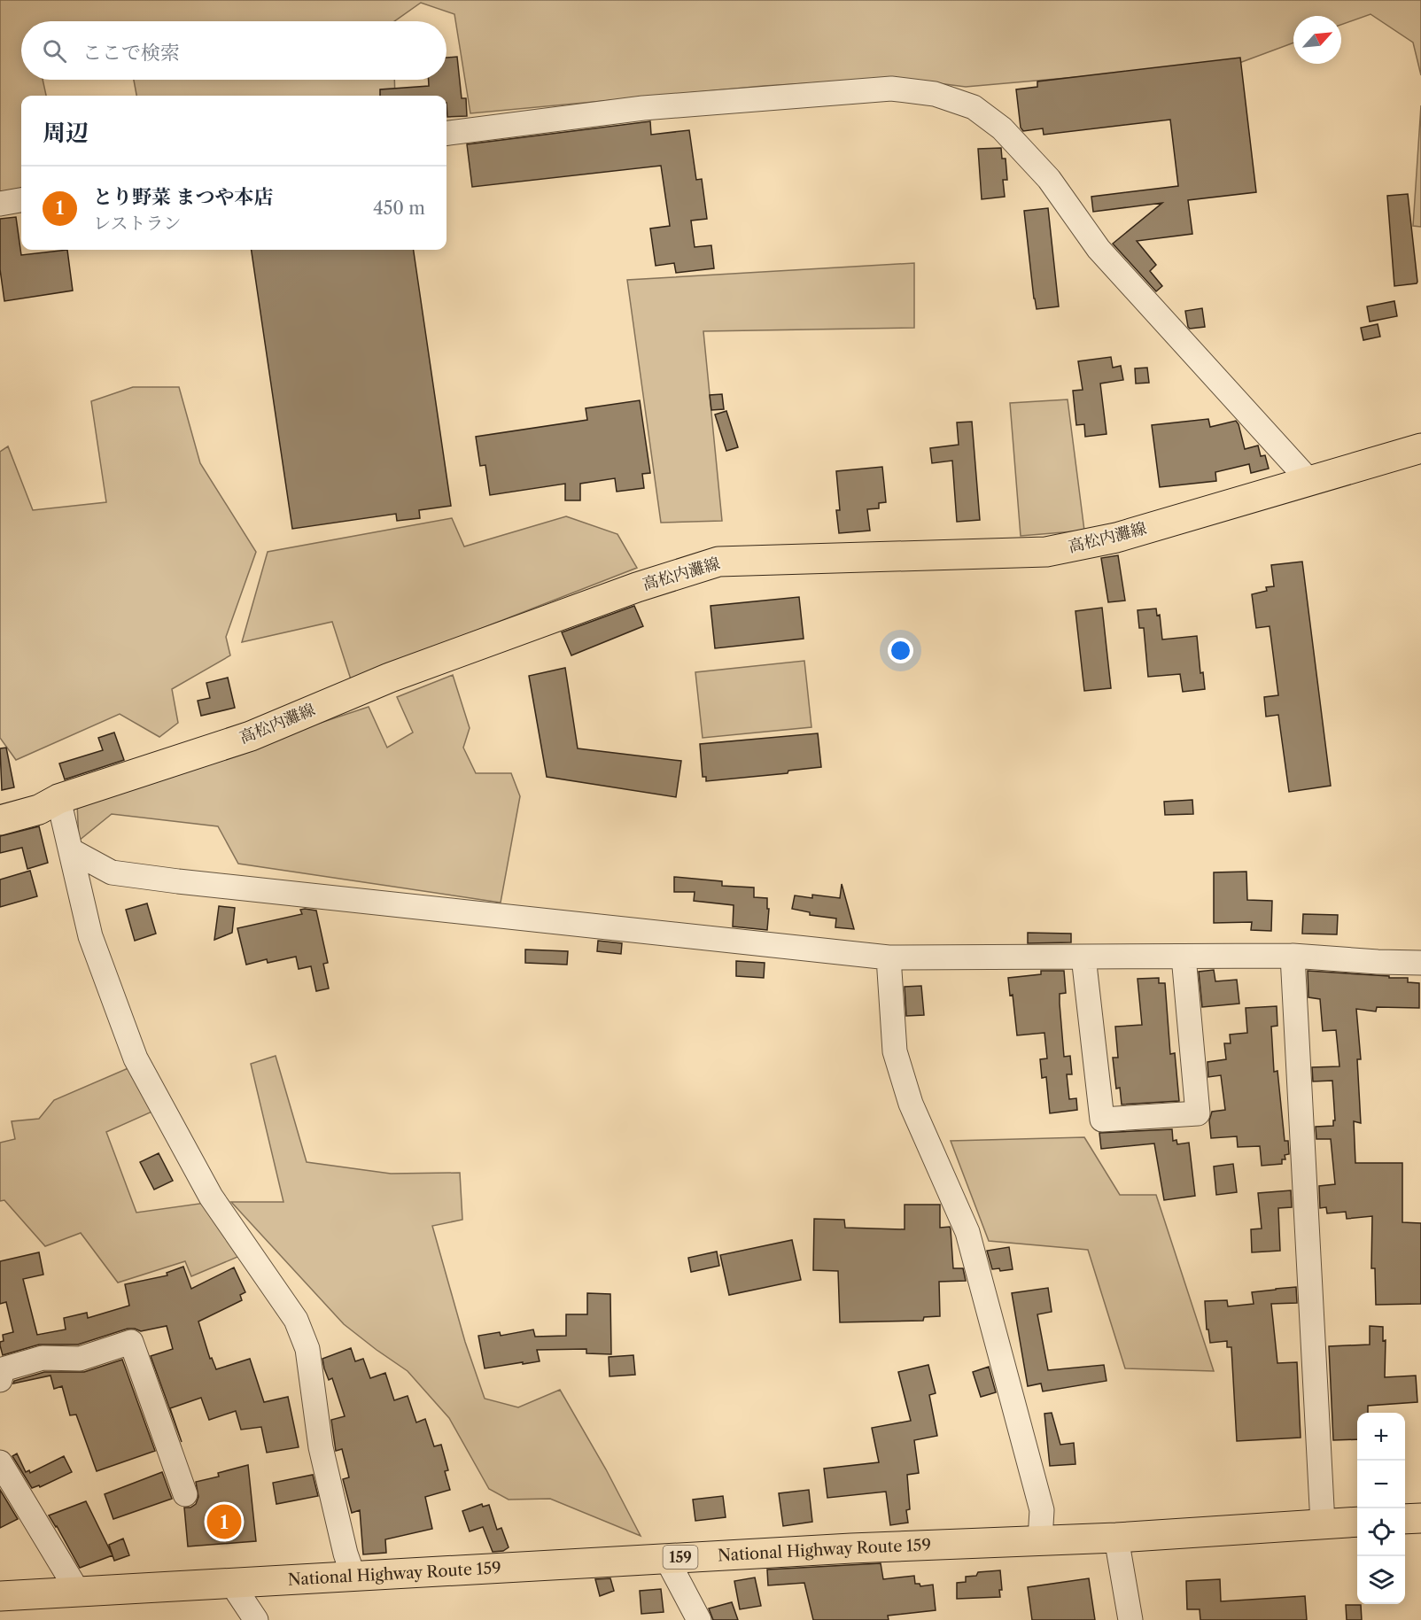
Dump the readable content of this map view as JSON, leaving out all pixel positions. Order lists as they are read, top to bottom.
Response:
{
  "streets": {
    "main road": ["高松内灘線", "National Highway Route 159", "159"]
  },
  "north": "top right",
  "page": {
    "search": "ここで検索",
    "heading": "周辺",
    "list": [
      {
        "mark": "1",
        "name": "とり野菜 まつや本店",
        "note": "レストラン",
        "value": "450 m"
      }
    ],
    "map_buttons": ["+", "−"],
    "pins": "1"
  }
}
